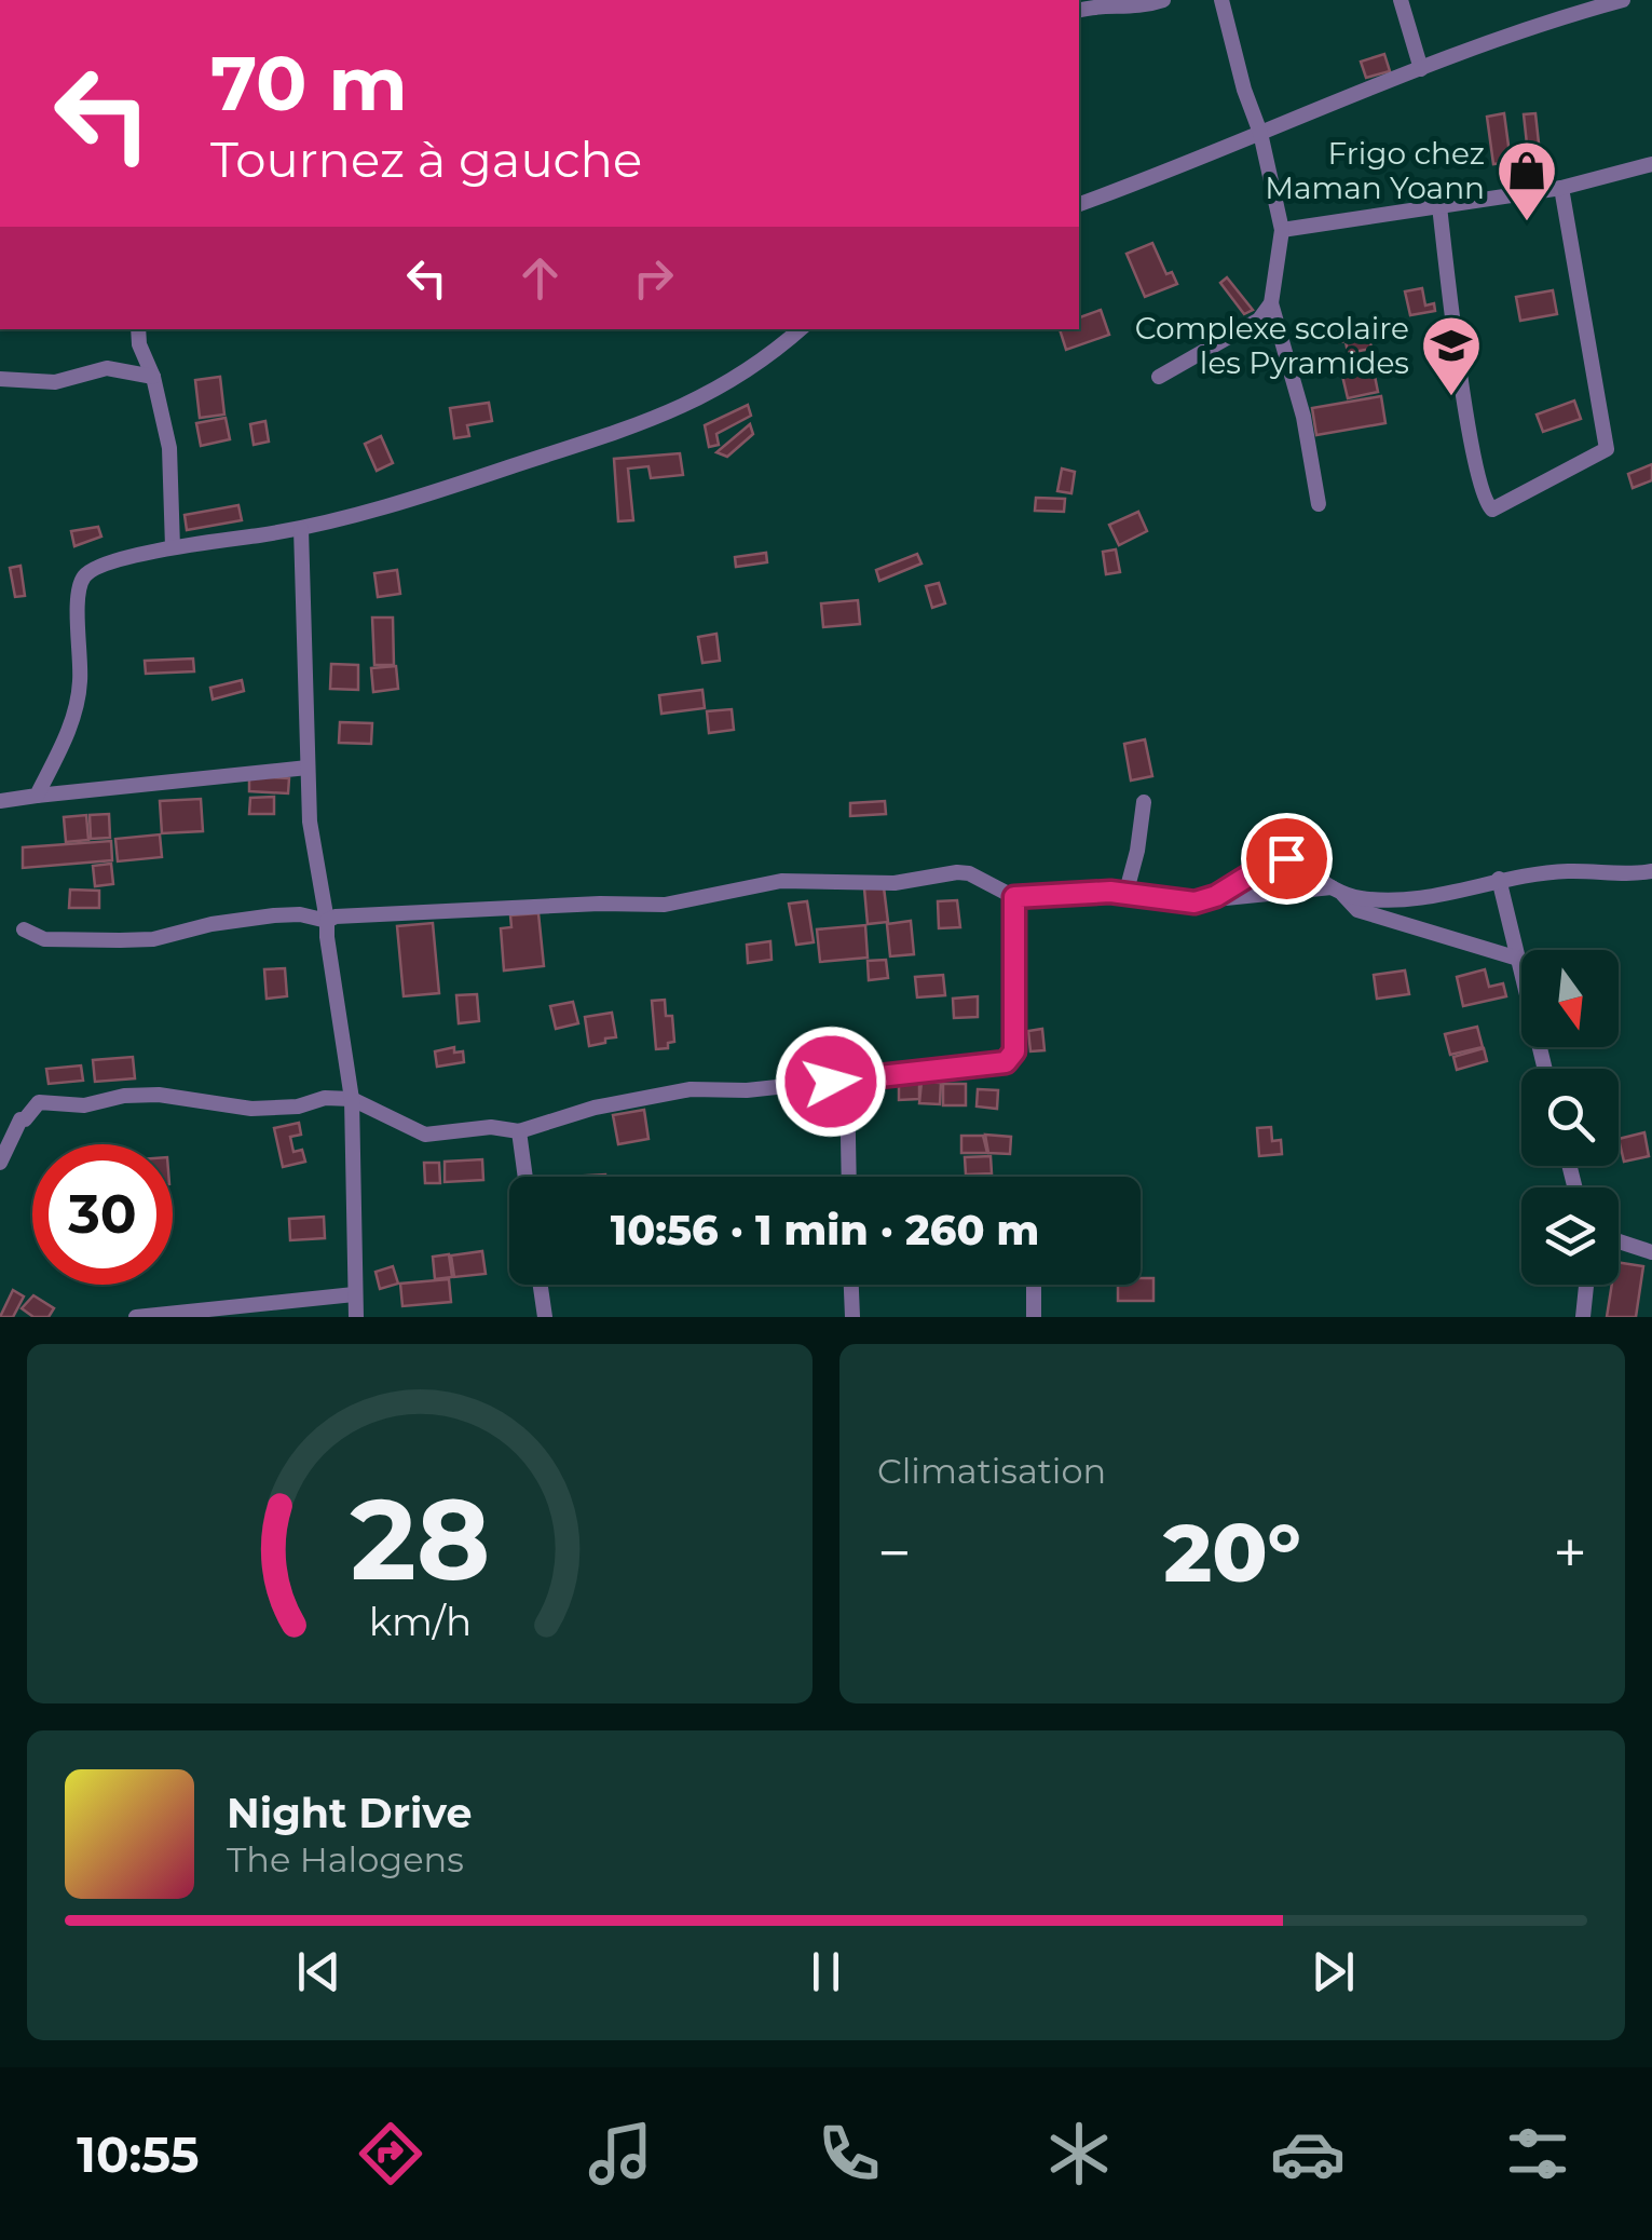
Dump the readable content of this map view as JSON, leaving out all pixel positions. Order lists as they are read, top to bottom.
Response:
{
  "places": {
    "shop": ["Frigo chez Maman Yoann"],
    "school or university": ["Complexe scolaire les Pyramides"]
  },
  "north": "bottom",
  "page": {
    "turn": ["70 m", "Tournez à gauche"],
    "limit": "30",
    "trip": "10:56 · 1 min · 260 m",
    "tile": "Climatisation",
    "heat": ["−", "20°", "+"],
    "song": ["Night Drive", "The Halogens"],
    "tabs": "10:55",
    "gauge": ["28", "km/h"]
  }
}
